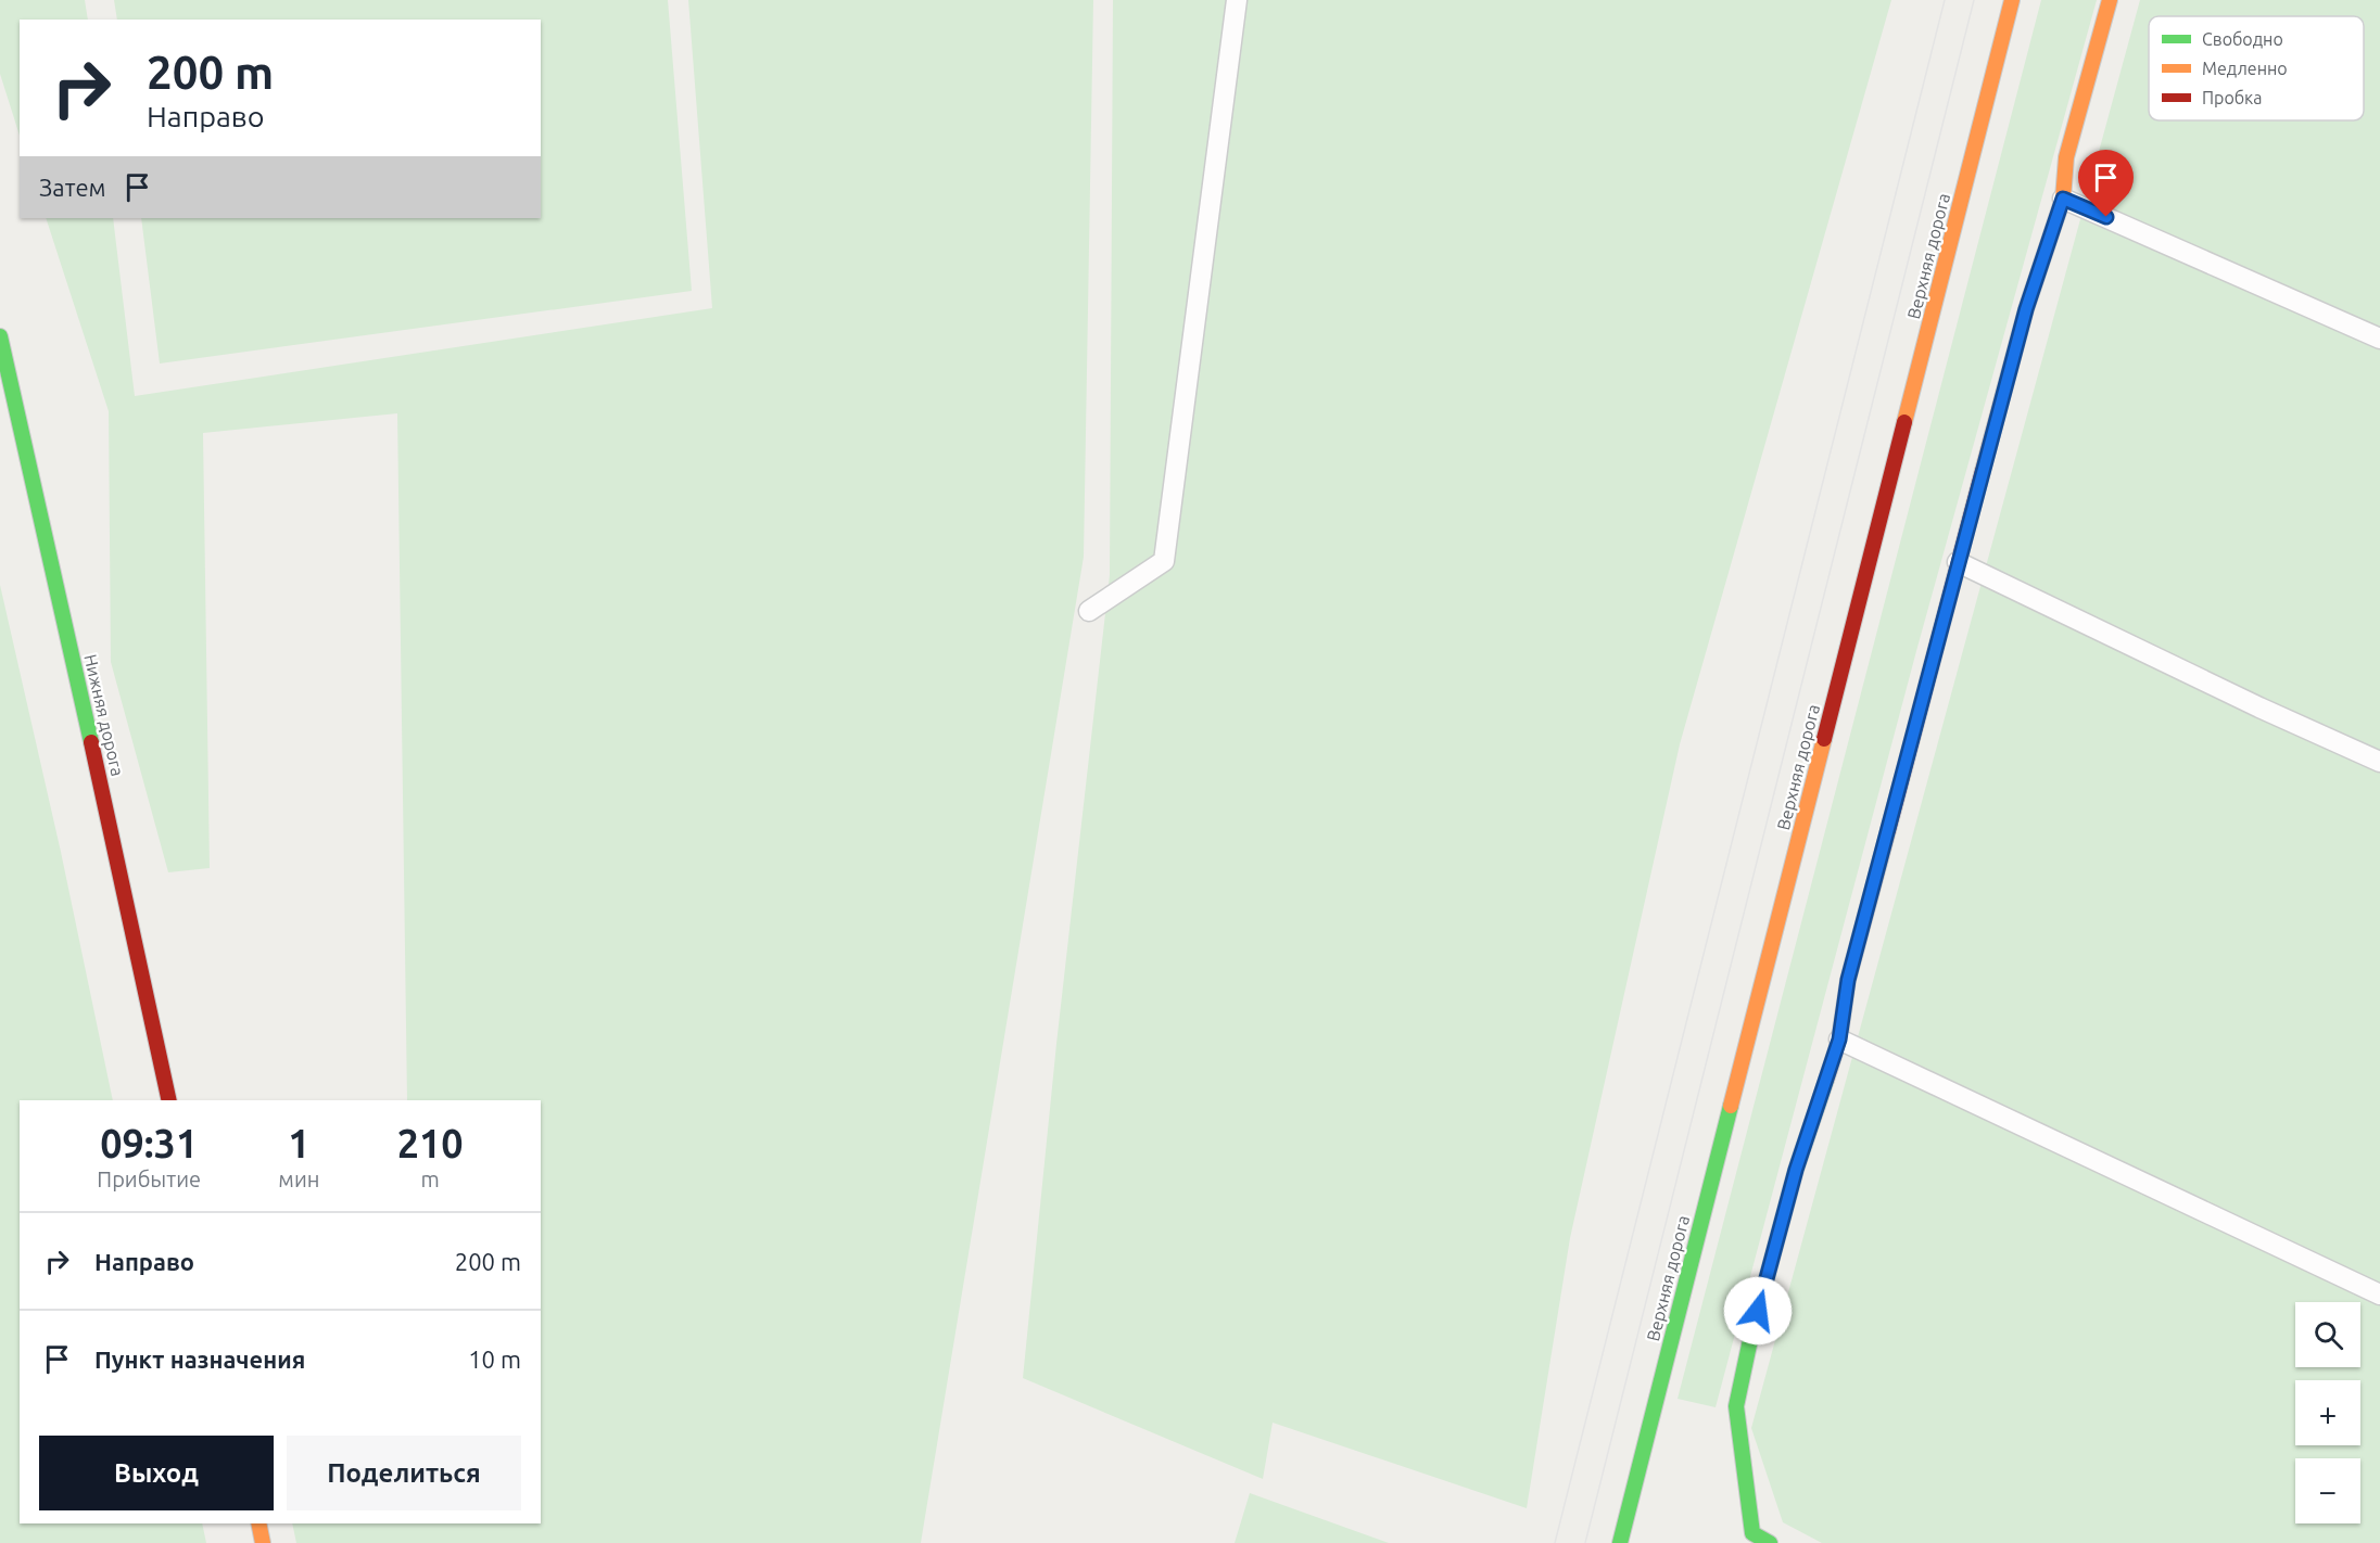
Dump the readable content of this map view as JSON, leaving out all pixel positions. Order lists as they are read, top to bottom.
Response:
{
  "streets": {
    "main road": ["Верхняя дорога", "Нижняя дорога"]
  },
  "legend": ["Свободно", "Медленно", "Пробка"],
  "page": {
    "turn": ["200 m", "Направо"],
    "then": "Затем",
    "eta": [
      "09:31",
      "Прибытие",
      "1",
      "мин",
      "210",
      "m"
    ],
    "list": [
      {
        "name": "Направо",
        "value": "200 m"
      },
      {
        "name": "Пункт назначения",
        "value": "10 m"
      }
    ],
    "map_buttons": ["+", "−"],
    "buttons": ["Выход", "Поделиться"]
  }
}
